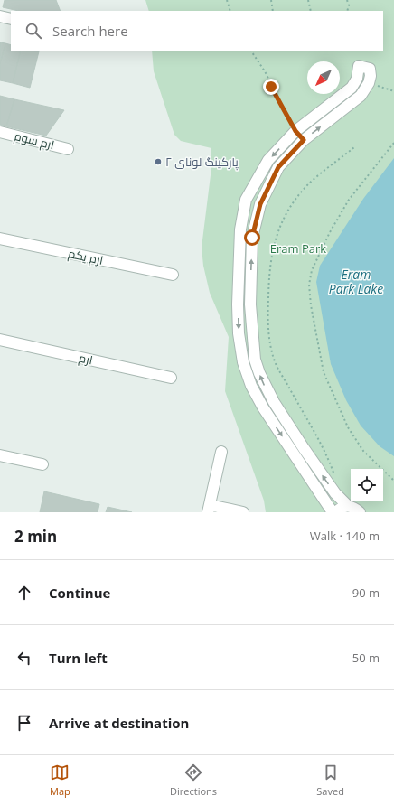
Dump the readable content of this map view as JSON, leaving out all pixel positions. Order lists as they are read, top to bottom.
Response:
{
  "streets": {
    "street": ["ارم سوم", "ارم یکم", "ارم"]
  },
  "water": ["Eram Park Lake"],
  "parks": ["Eram Park"],
  "places": ["پارکینگ لونای ۲"],
  "north": "bottom left",
  "page": {
    "search": "Search here",
    "heading": ["2 min", "Walk · 140 m"],
    "list": [
      ["Continue", "90 m"],
      ["Turn left", "50 m"],
      "Arrive at destination"
    ],
    "nav": ["Map", "Directions", "Saved"]
  }
}
